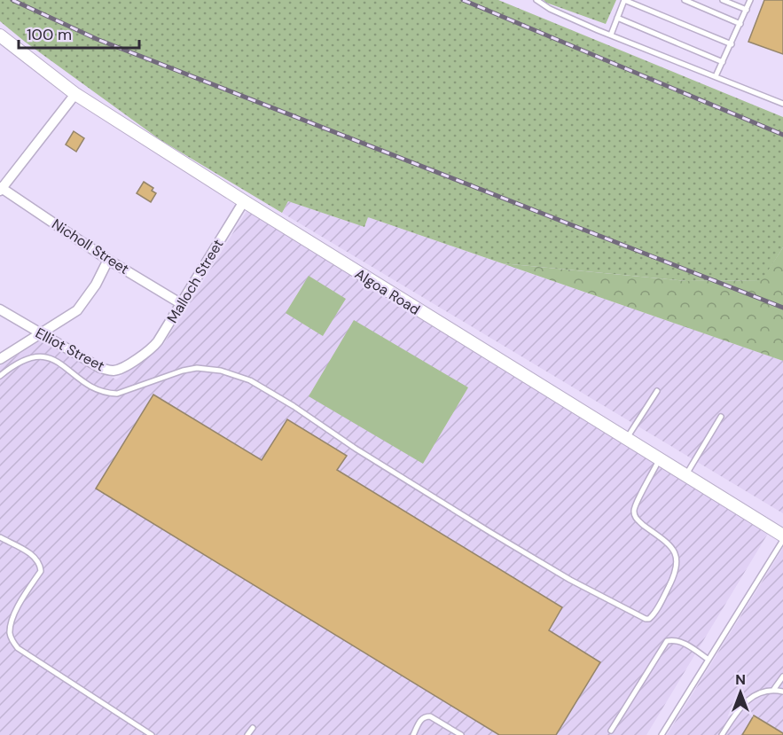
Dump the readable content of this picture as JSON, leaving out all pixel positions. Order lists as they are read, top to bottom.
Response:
{
  "streets": {
    "street": [
      "Nicholl Street",
      "Malloch Street",
      "Algoa Road",
      "Elliot Street"
    ]
  },
  "crossings": [
    ["Nicholl Street", "Malloch Street"],
    ["Malloch Street", "Algoa Road"],
    ["Malloch Street", "Elliot Street"]
  ],
  "scale_bar": "100 m",
  "north": "top"
}
